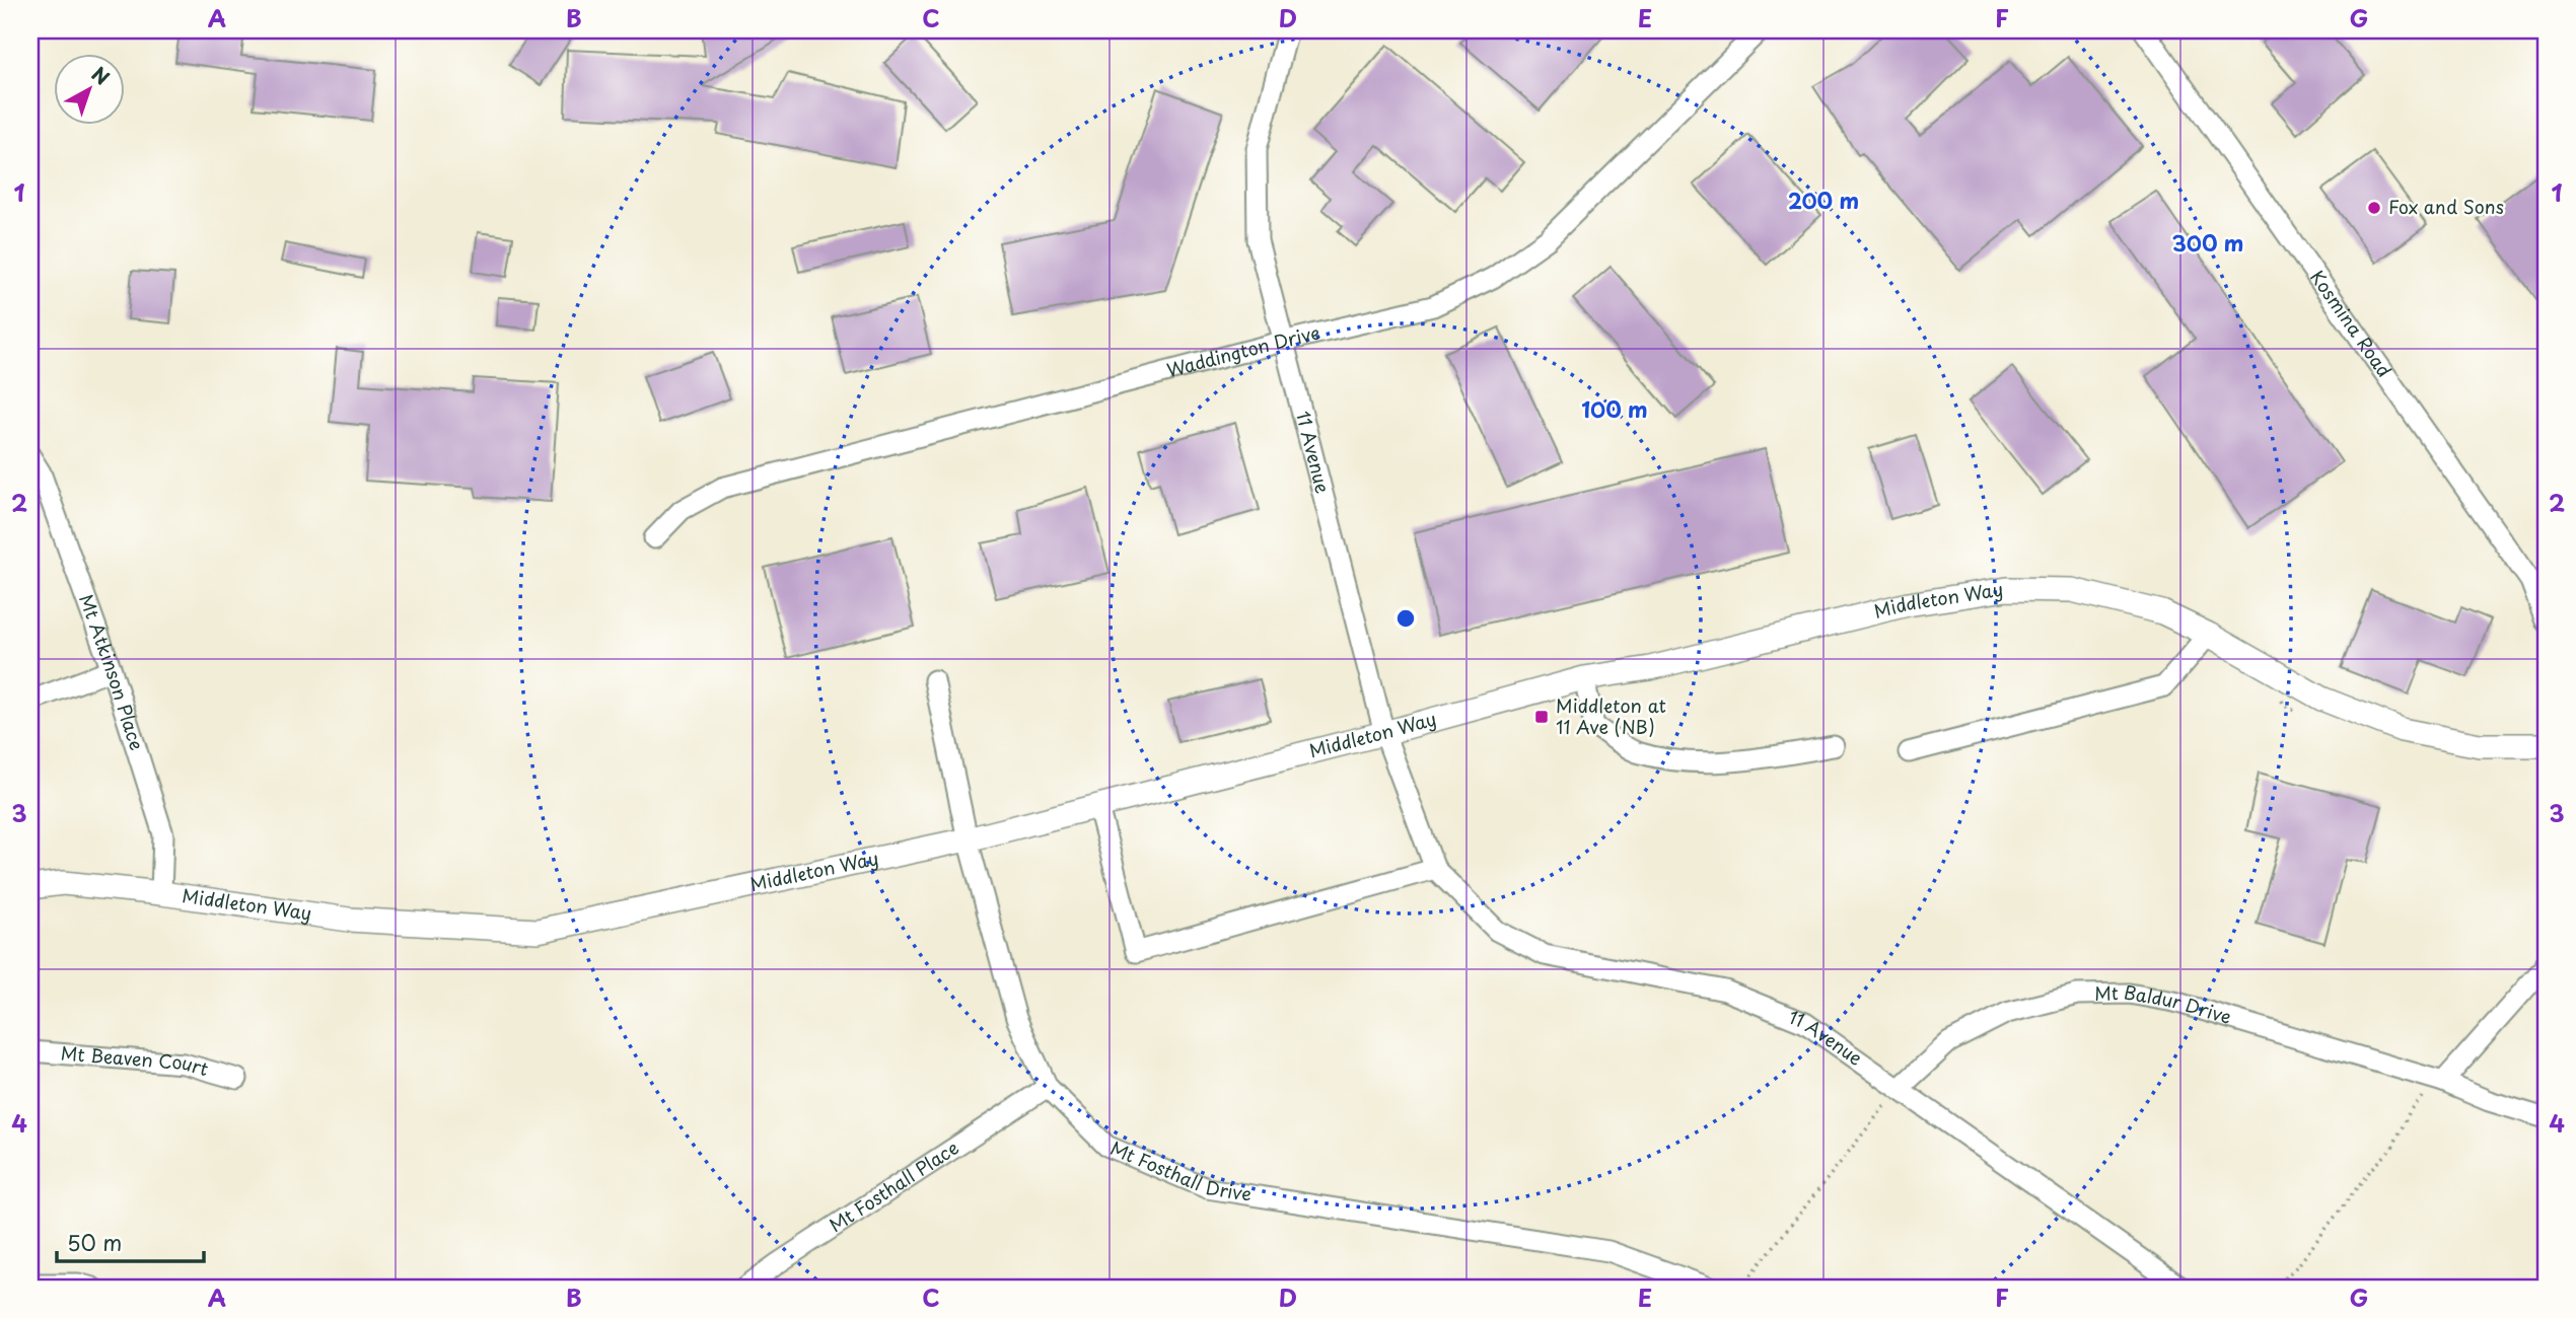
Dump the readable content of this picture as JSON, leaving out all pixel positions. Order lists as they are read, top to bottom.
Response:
{
  "streets": {
    "street": [
      "Kosmina Road",
      "Waddington Drive",
      "11 Avenue",
      "Middleton Way",
      "Mt Atkinson Place",
      "Mt Baldur Drive",
      "Mt Beaven Court",
      "Mt Fosthall Drive",
      "Mt Fosthall Place"
    ]
  },
  "crossings": [
    ["Waddington Drive", "11 Avenue"],
    ["11 Avenue", "Middleton Way"],
    ["11 Avenue", "Mt Baldur Drive"],
    ["Middleton Way", "Mt Atkinson Place"],
    ["Middleton Way", "Mt Fosthall Drive"],
    ["Mt Fosthall Drive", "Mt Fosthall Place"]
  ],
  "places": {
    "other": ["Fox and Sons"],
    "transit": ["Middleton at 11 Ave (NB)"]
  },
  "scale_bar": "50 m",
  "north": "top right",
  "grid": {
    "columns": [
      "A",
      "B",
      "C",
      "D",
      "E",
      "F",
      "G"
    ],
    "rows": [
      "1",
      "2",
      "3",
      "4"
    ]
  },
  "rings": ["200 m", "300 m", "100 m"]
}
